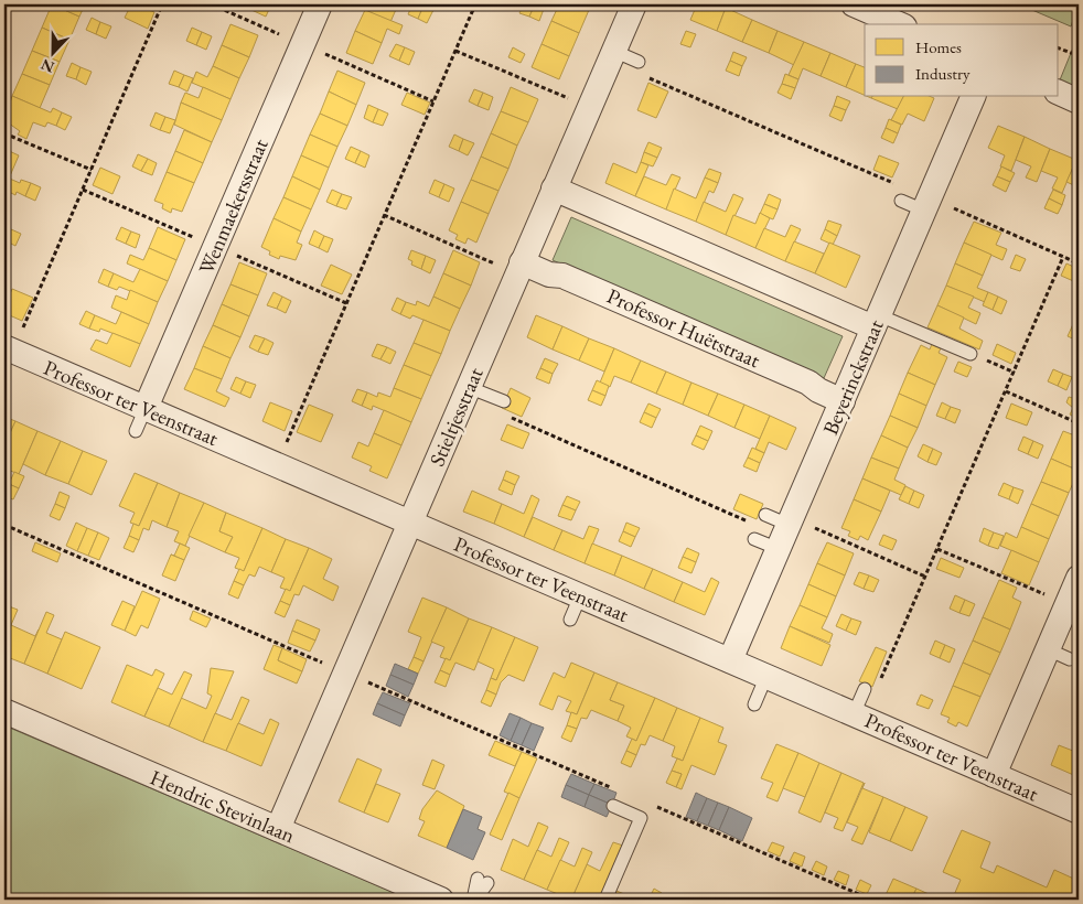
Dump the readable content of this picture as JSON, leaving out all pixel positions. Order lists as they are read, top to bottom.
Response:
{
  "streets": {
    "street": [
      "Wenmaekersstraat",
      "Professor Huëtstraat",
      "Beyerinckstraat",
      "Professor ter Veenstraat",
      "Stieltjesstraat",
      "Hendric Stevinlaan"
    ]
  },
  "crossings": [
    ["Wenmaekersstraat", "Professor ter Veenstraat"],
    ["Professor Huëtstraat", "Beyerinckstraat"],
    ["Professor Huëtstraat", "Stieltjesstraat"],
    ["Beyerinckstraat", "Professor ter Veenstraat"],
    ["Professor ter Veenstraat", "Stieltjesstraat"],
    ["Stieltjesstraat", "Hendric Stevinlaan"]
  ],
  "legend": ["Homes", "Industry"],
  "north": "bottom"
}
